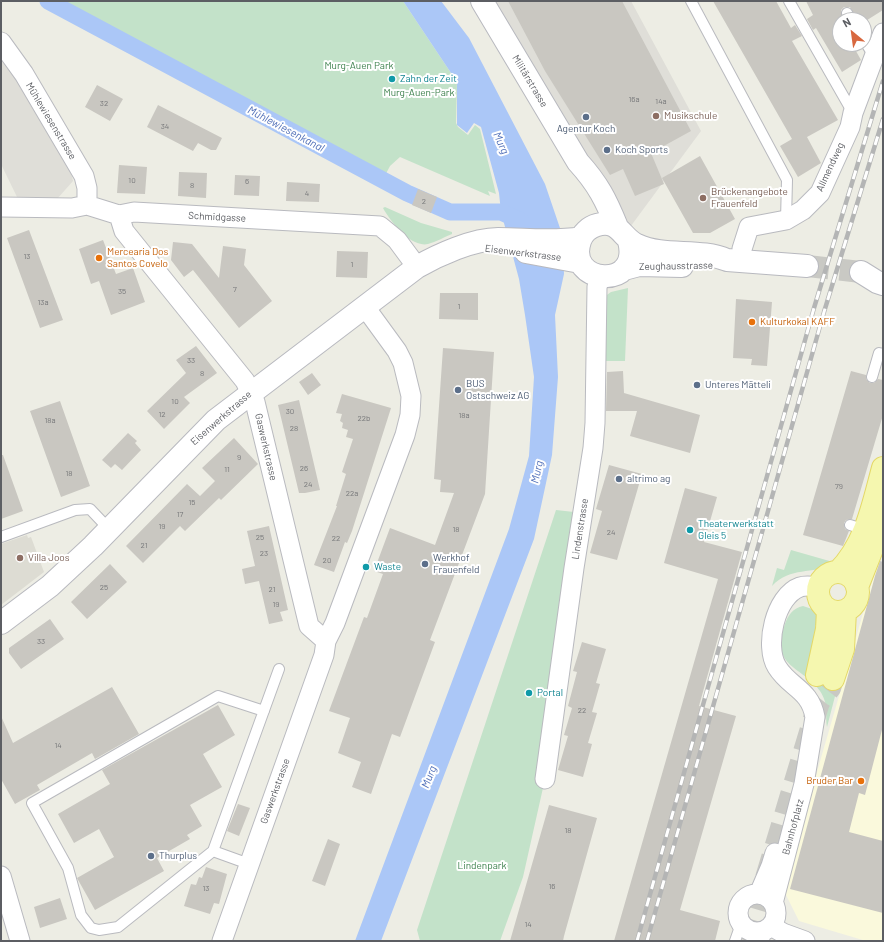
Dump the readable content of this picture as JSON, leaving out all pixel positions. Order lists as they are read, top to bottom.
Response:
{
  "streets": {
    "main road": ["Militärstrasse", "Eisenwerkstrasse", "Zeughausstrasse"],
    "street": [
      "Mühlewiesenstrasse",
      "Allmendweg",
      "Schmidgasse",
      "Gaswerkstrasse",
      "Lindenstrasse",
      "Bahnhofplatz"
    ]
  },
  "crossings": [
    ["Militärstrasse", "Eisenwerkstrasse"],
    ["Militärstrasse", "Zeughausstrasse"],
    ["Militärstrasse", "Lindenstrasse"],
    ["Mühlewiesenstrasse", "Schmidgasse"],
    ["Allmendweg", "Zeughausstrasse"],
    ["Schmidgasse", "Eisenwerkstrasse"],
    ["Schmidgasse", "Gaswerkstrasse"],
    ["Eisenwerkstrasse", "Zeughausstrasse"],
    ["Eisenwerkstrasse", "Gaswerkstrasse"],
    ["Eisenwerkstrasse", "Lindenstrasse"],
    ["Zeughausstrasse", "Lindenstrasse"]
  ],
  "water": ["Mühlewiesenkanal", "Murg"],
  "parks": ["Murg-Auen Park", "Murg-Auen-Park", "Lindenpark"],
  "places": [
    "Zahn der Zeit",
    "Musikschule",
    "Agentur Koch",
    "Koch Sports",
    "Brückenangebote Frauenfeld",
    "Mercearia Dos Santos Covelo",
    "Kulturkokal KAFF",
    "Unteres Mätteli",
    "BUS Ostschweiz AG",
    "altrimo ag",
    "Theaterwerkstatt Gleis 5",
    "Villa Joos",
    "Werkhof Frauenfeld",
    "Waste",
    "Portal",
    "Bruder Bar",
    "Thurplus"
  ],
  "house_numbers": [
    "16a",
    "14a",
    "32",
    "34",
    "10",
    "6",
    "8",
    "4",
    "2",
    "13",
    "1",
    "7",
    "35",
    "13a",
    "1",
    "33",
    "8",
    "10",
    "30",
    "12",
    "18a",
    "22b",
    "18a",
    "28",
    "9",
    "26",
    "11",
    "18",
    "24",
    "79",
    "22a",
    "15",
    "17",
    "19",
    "18",
    "24",
    "25",
    "22",
    "21",
    "23",
    "20",
    "25",
    "21",
    "19",
    "33",
    "22",
    "14",
    "18",
    "16",
    "13",
    "14"
  ],
  "north": "top left"
}
